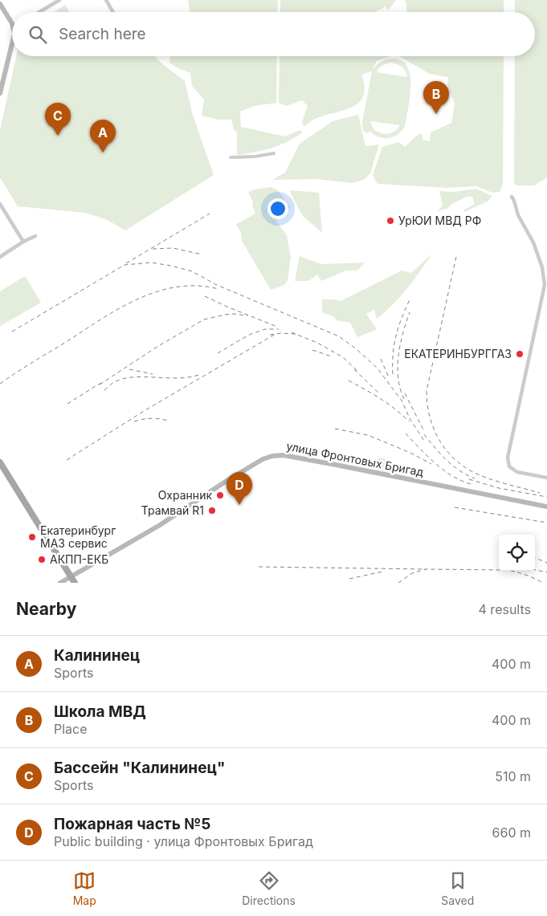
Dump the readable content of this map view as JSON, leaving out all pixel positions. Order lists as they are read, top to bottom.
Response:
{
  "streets": {
    "main road": ["улица Фронтовых Бригад"]
  },
  "places": [
    "УрЮИ МВД РФ",
    "ЕКАТЕРИНБУРГГАЗ",
    "Охранник",
    "Трамвай R1",
    "Екатеринбург МАЗ сервис",
    "АКПП-ЕКБ"
  ],
  "page": {
    "search": "Search here",
    "pins": [
      "B",
      "C",
      "A",
      "D"
    ],
    "heading": ["Nearby", "4 results"],
    "list": [
      {
        "mark": "A",
        "name": "Калининец",
        "note": "Sports",
        "value": "400 m"
      },
      {
        "mark": "B",
        "name": "Школа МВД",
        "note": "Place",
        "value": "400 m"
      },
      {
        "mark": "C",
        "name": "Бассейн \"Калининец\"",
        "note": "Sports",
        "value": "510 m"
      },
      {
        "mark": "D",
        "name": "Пожарная часть №5",
        "note": "Public building · улица Фронтовых Бригад",
        "value": "660 m"
      }
    ],
    "nav": ["Map", "Directions", "Saved"]
  }
}
